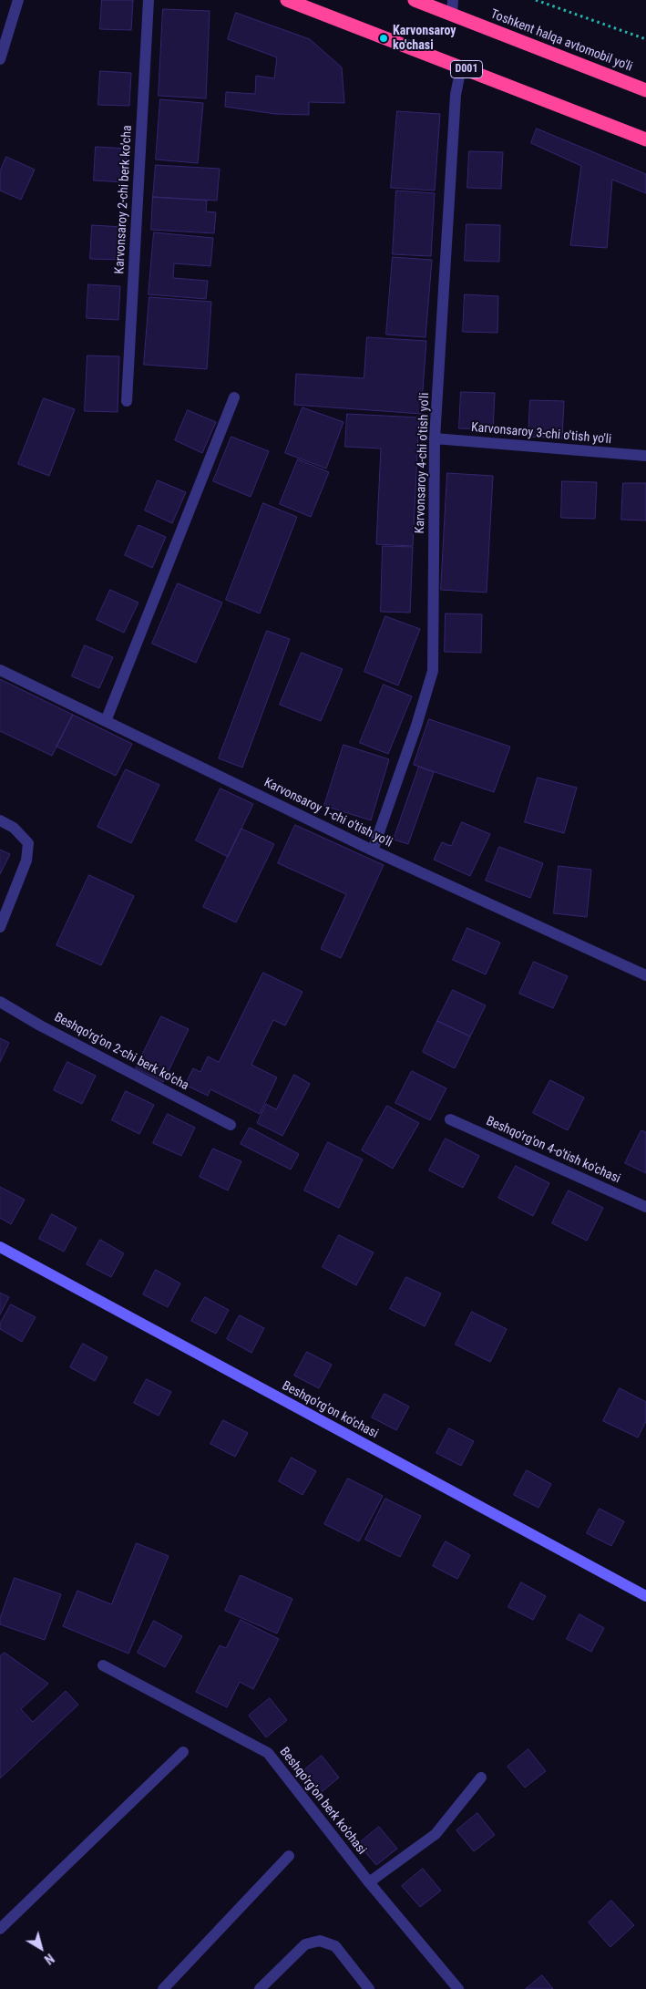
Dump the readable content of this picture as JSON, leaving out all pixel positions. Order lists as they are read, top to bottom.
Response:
{
  "streets": {
    "highway": ["Toshkent halqa avtomobil yo'li", "D001"],
    "street": [
      "Karvonsaroy 2-chi berk ko'cha",
      "Karvonsaroy 3-chi o'tish yo'li",
      "Karvonsaroy 4-chi o'tish yo'li",
      "Karvonsaroy 1-chi o'tish yo'li",
      "Beshqo'rg'on 2-chi berk ko'cha",
      "Beshqo'rg'on 4-o'tish ko'chasi",
      "Beshqo'rg'on ko'chasi",
      "Beshqo'rg'on berk ko'chasi"
    ]
  },
  "crossings": [
    ["D001", "Karvonsaroy 4-chi o'tish yo'li"],
    ["Karvonsaroy 3-chi o'tish yo'li", "Karvonsaroy 4-chi o'tish yo'li"],
    ["Karvonsaroy 4-chi o'tish yo'li", "Karvonsaroy 1-chi o'tish yo'li"]
  ],
  "places": ["Karvonsaroy ko'chasi"],
  "north": "bottom right"
}
